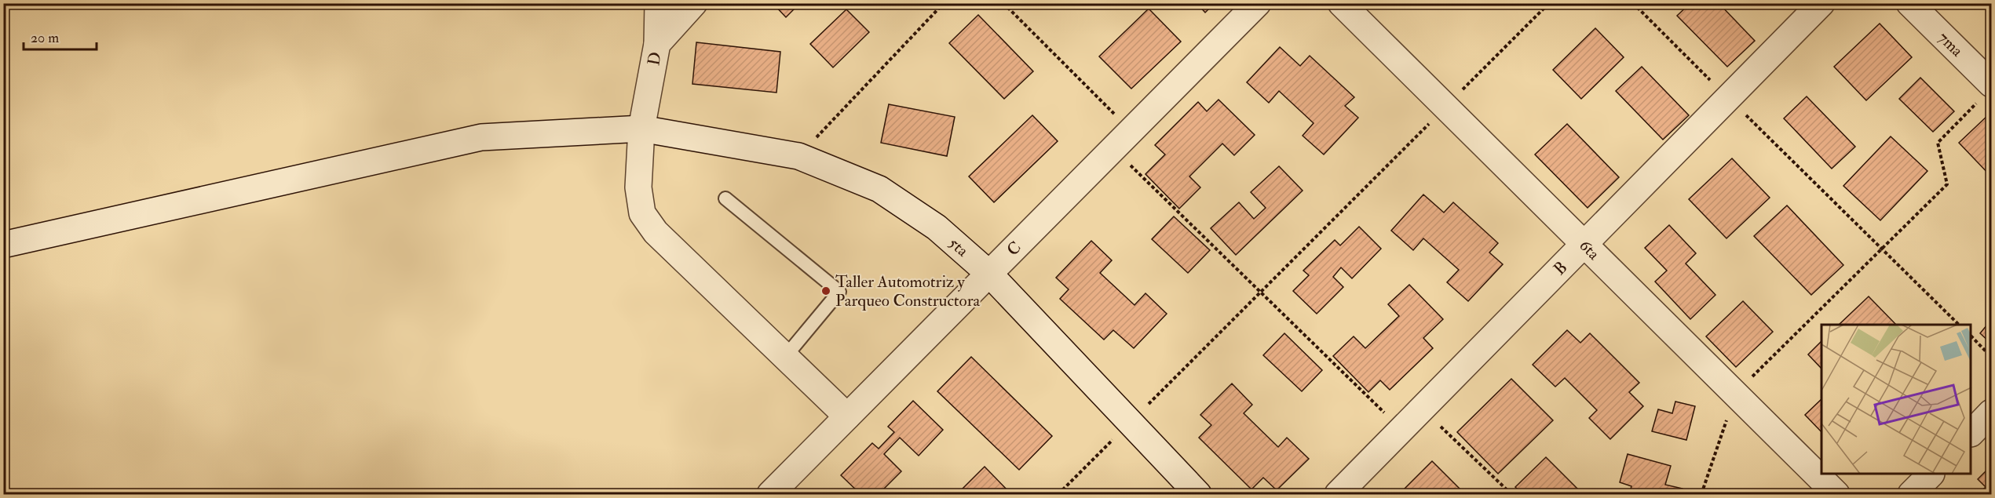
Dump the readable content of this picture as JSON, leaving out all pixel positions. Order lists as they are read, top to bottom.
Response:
{
  "streets": {
    "street": [
      "7ma",
      "D",
      "5ta",
      "C",
      "6ta",
      "B"
    ]
  },
  "crossings": [
    ["D", "5ta"],
    ["D", "C"],
    ["5ta", "C"],
    ["6ta", "B"]
  ],
  "places": ["Taller Automotriz y Parqueo Constructora"],
  "scale_bar": "20 m"
}
